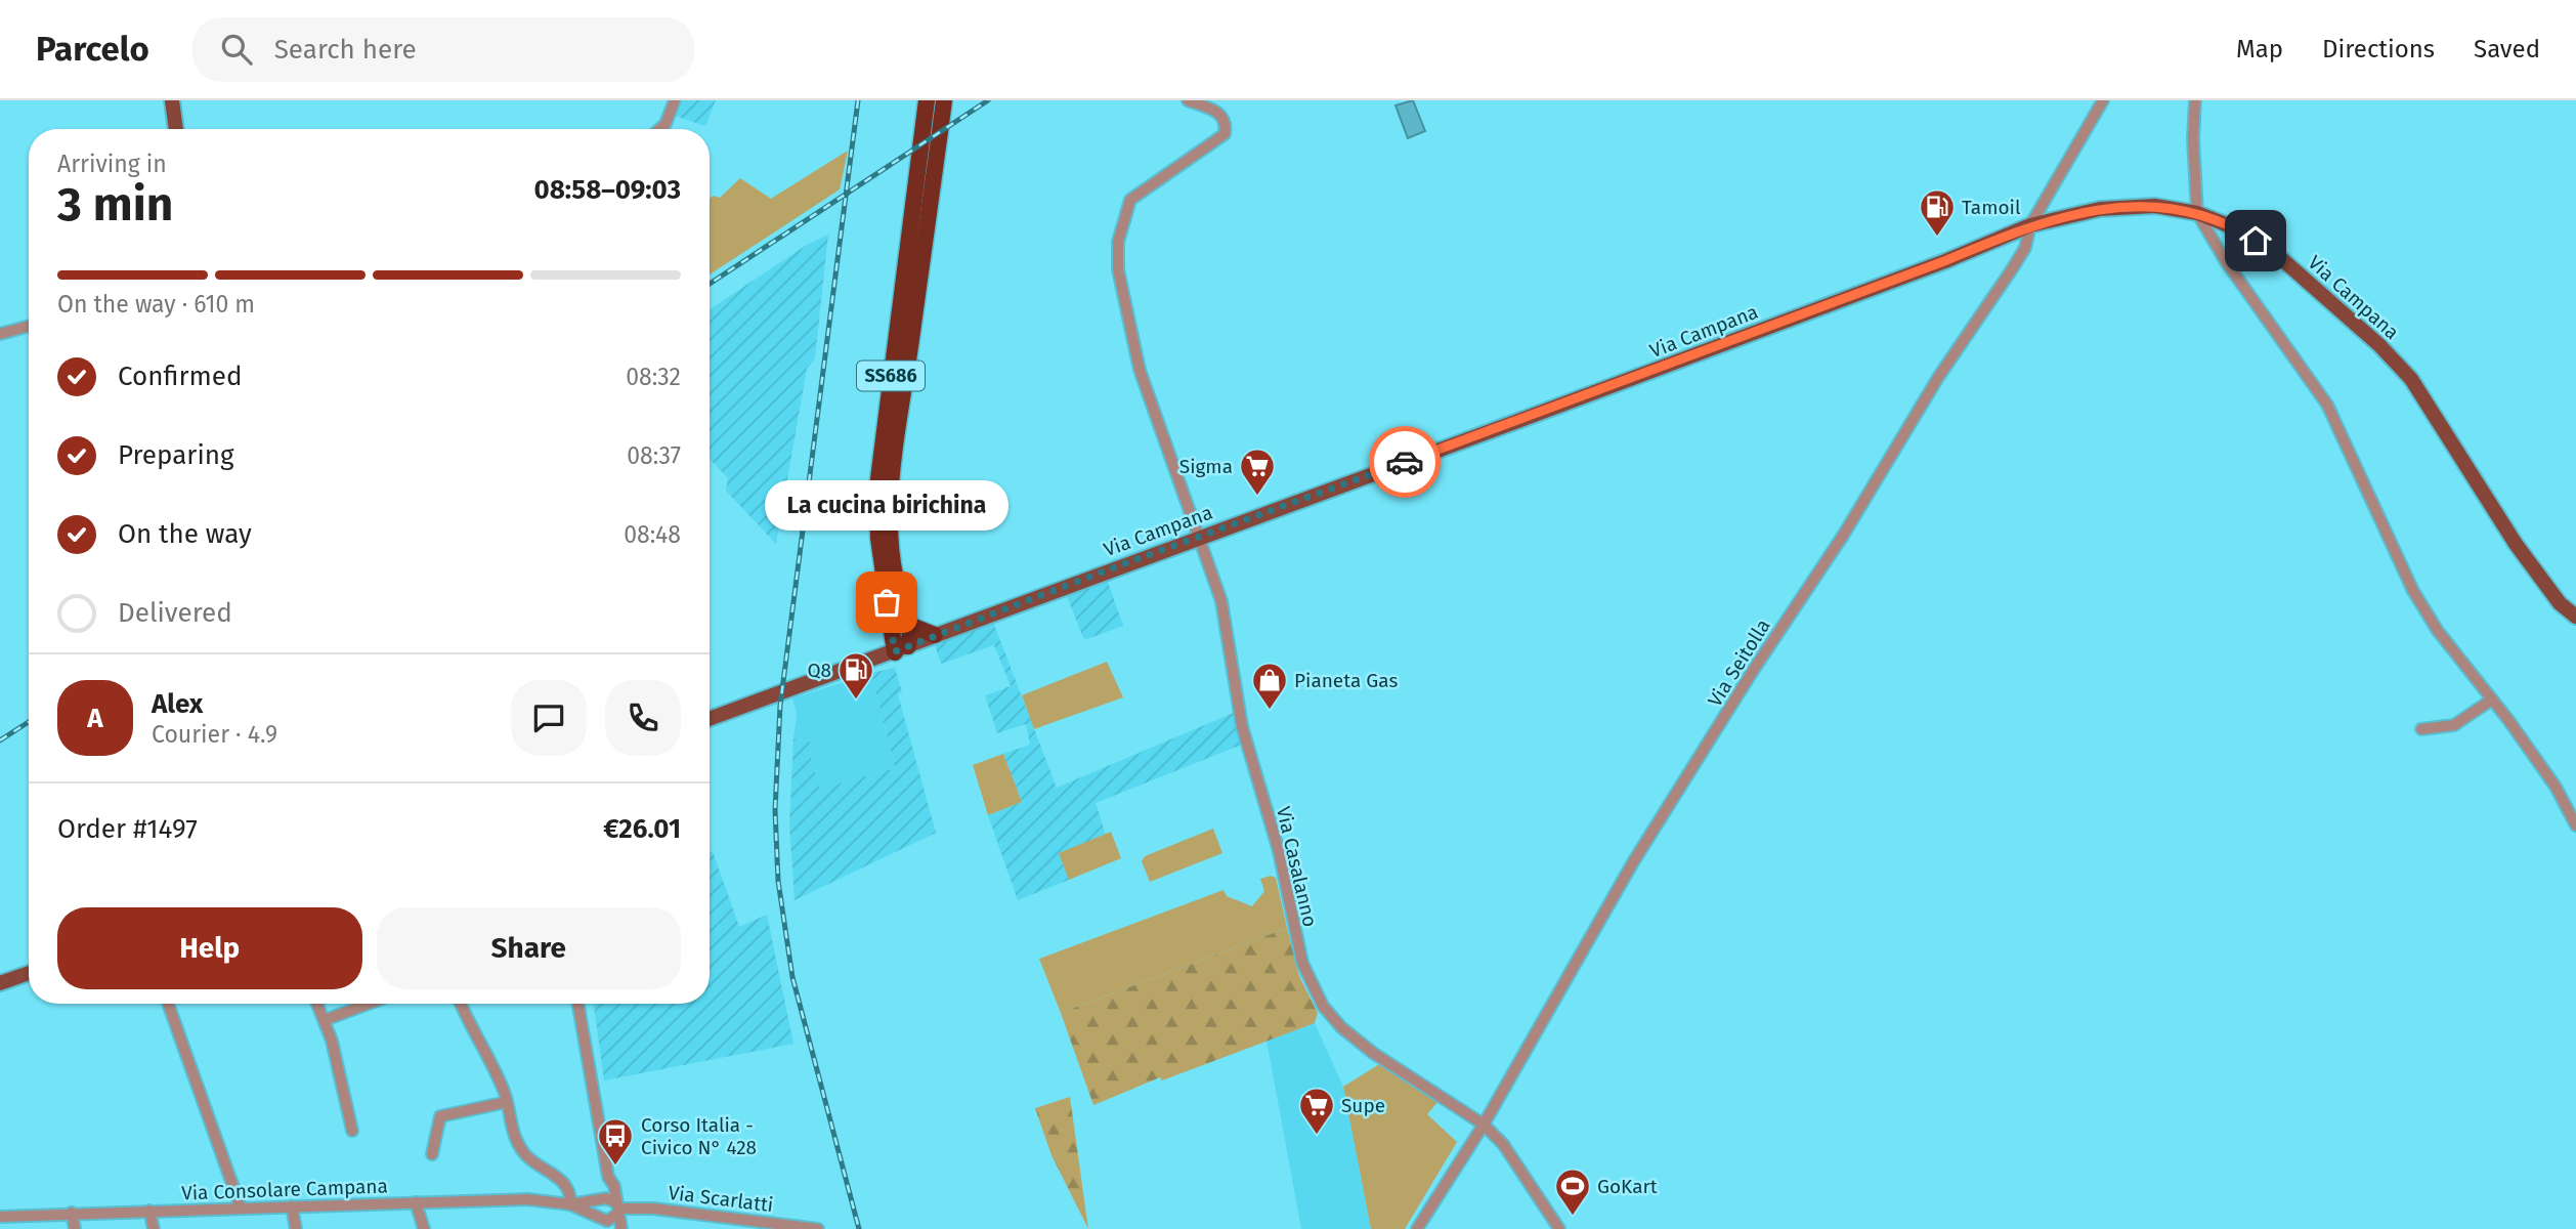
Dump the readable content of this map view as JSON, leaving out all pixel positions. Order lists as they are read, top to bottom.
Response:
{
  "streets": {
    "highway": ["SS686"],
    "main road": ["Via Campana"],
    "street": [
      "Via Seitolla",
      "Via Casalanno",
      "Via Consolare Campana",
      "Via Scarlatti"
    ]
  },
  "crossings": [
    ["Via Campana", "SS686"],
    ["Via Campana", "Via Seitolla"],
    ["Via Campana", "Via Casalanno"],
    ["Via Seitolla", "Via Casalanno"],
    ["Via Consolare Campana", "Via Scarlatti"]
  ],
  "places": {
    "fuel station": ["Tamoil", "Q8"],
    "supermarket": ["Sigma", "Supe"],
    "other": ["La cucina birichina"],
    "shop": ["Pianeta Gas"],
    "bus stop": ["Corso Italia - Civico N° 428"],
    "sports": ["GoKart"]
  },
  "page": {
    "header": "Parcelo",
    "search": "Search here",
    "nav": ["Map", "Directions", "Saved"],
    "heading": ["3 min", "Arriving in", "08:58–09:03"],
    "panel": [
      "Alex",
      "Courier · 4.9",
      "Order #1497",
      "€26.01"
    ],
    "bar": "On the way · 610 m",
    "list": [
      ["Confirmed", "08:32"],
      ["Preparing", "08:37"],
      ["On the way", "08:48"],
      "Delivered"
    ],
    "bubble": "La cucina birichina",
    "round": "A",
    "buttons": ["Help", "Share"]
  }
}
